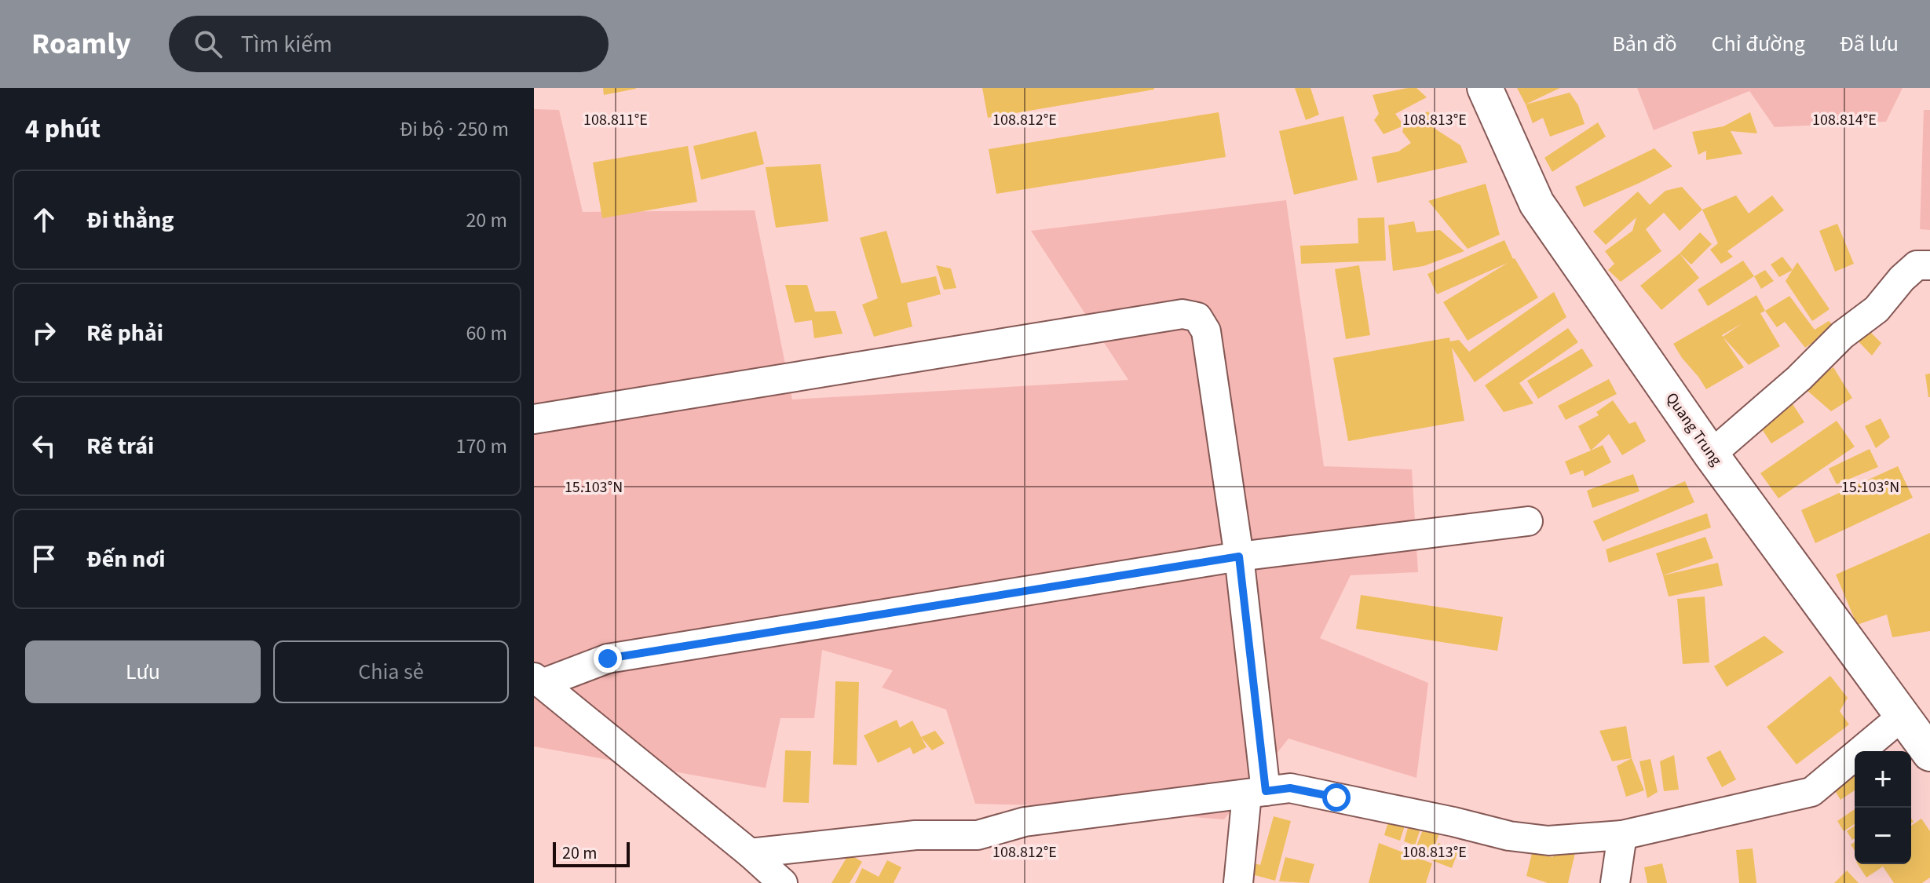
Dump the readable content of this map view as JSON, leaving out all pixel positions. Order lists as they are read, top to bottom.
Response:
{
  "streets": {
    "main road": ["Quang Trung"]
  },
  "scale_bar": "20 m",
  "page": {
    "header": "Roamly",
    "search": "Tìm kiếm",
    "nav": ["Bản đồ", "Chỉ đường", "Đã lưu"],
    "heading": ["4 phút", "Đi bộ · 250 m"],
    "list": [
      ["Đi thẳng", "20 m"],
      ["Rẽ phải", "60 m"],
      ["Rẽ trái", "170 m"],
      "Đến nơi"
    ],
    "buttons": ["Lưu", "Chia sẻ"],
    "map_buttons": ["+", "−"],
    "scale": "20 m"
  },
  "coordinates": [
    "108.811°E",
    "108.812°E",
    "108.813°E",
    "108.814°E",
    "15.103°N"
  ]
}
